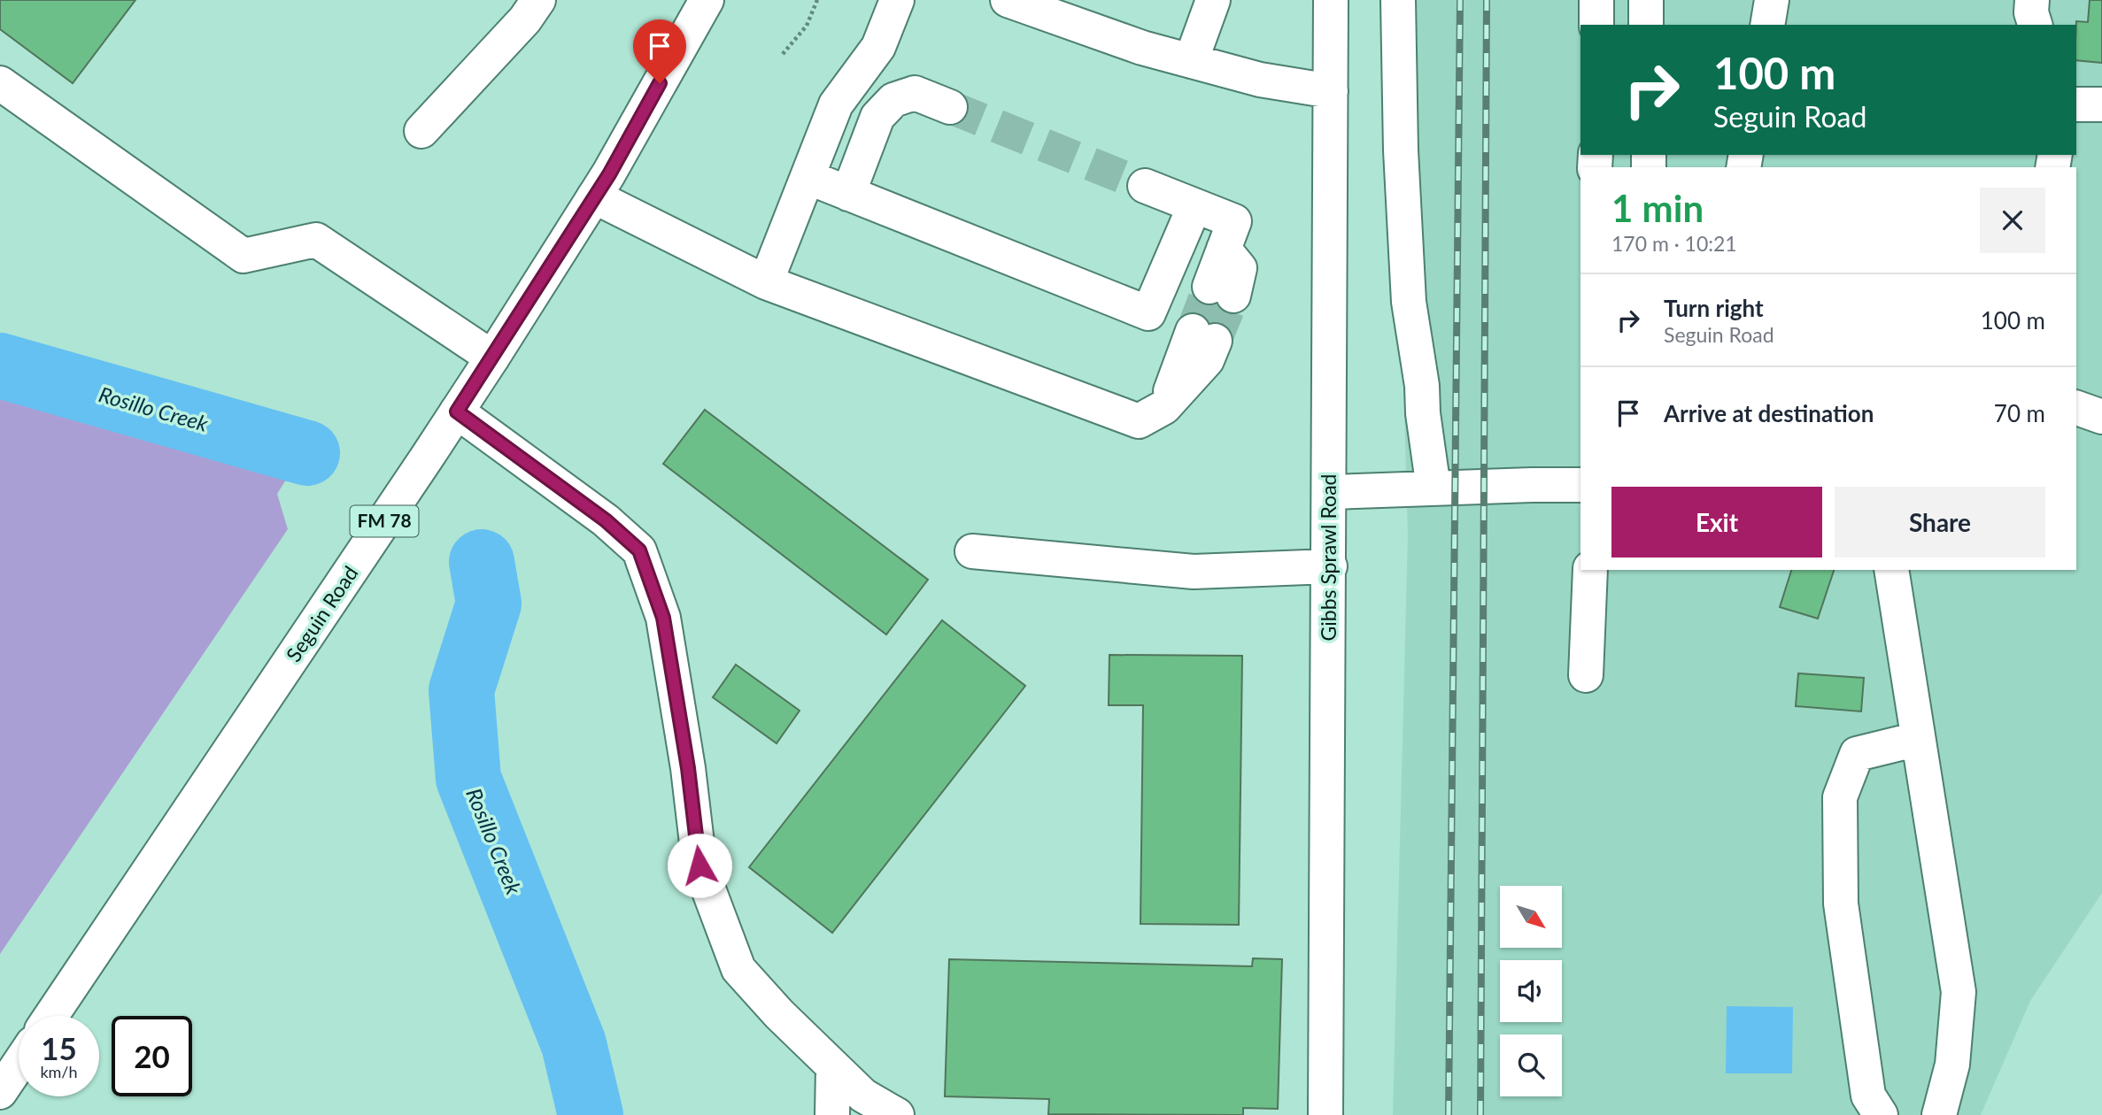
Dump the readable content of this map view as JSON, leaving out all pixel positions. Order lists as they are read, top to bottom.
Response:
{
  "streets": {
    "main road": ["FM 78", "Gibbs Sprawl Road", "Seguin Road"]
  },
  "water": ["Rosillo Creek"],
  "north": "bottom right",
  "page": {
    "turn": ["100 m", "Seguin Road"],
    "heading": ["1 min", "170 m · 10:21"],
    "list": [
      {
        "name": "Turn right",
        "note": "Seguin Road",
        "value": "100 m"
      },
      {
        "name": "Arrive at destination",
        "value": "70 m"
      }
    ],
    "buttons": ["Exit", "Share"],
    "speed": "15 km/h",
    "limit": "20"
  }
}
